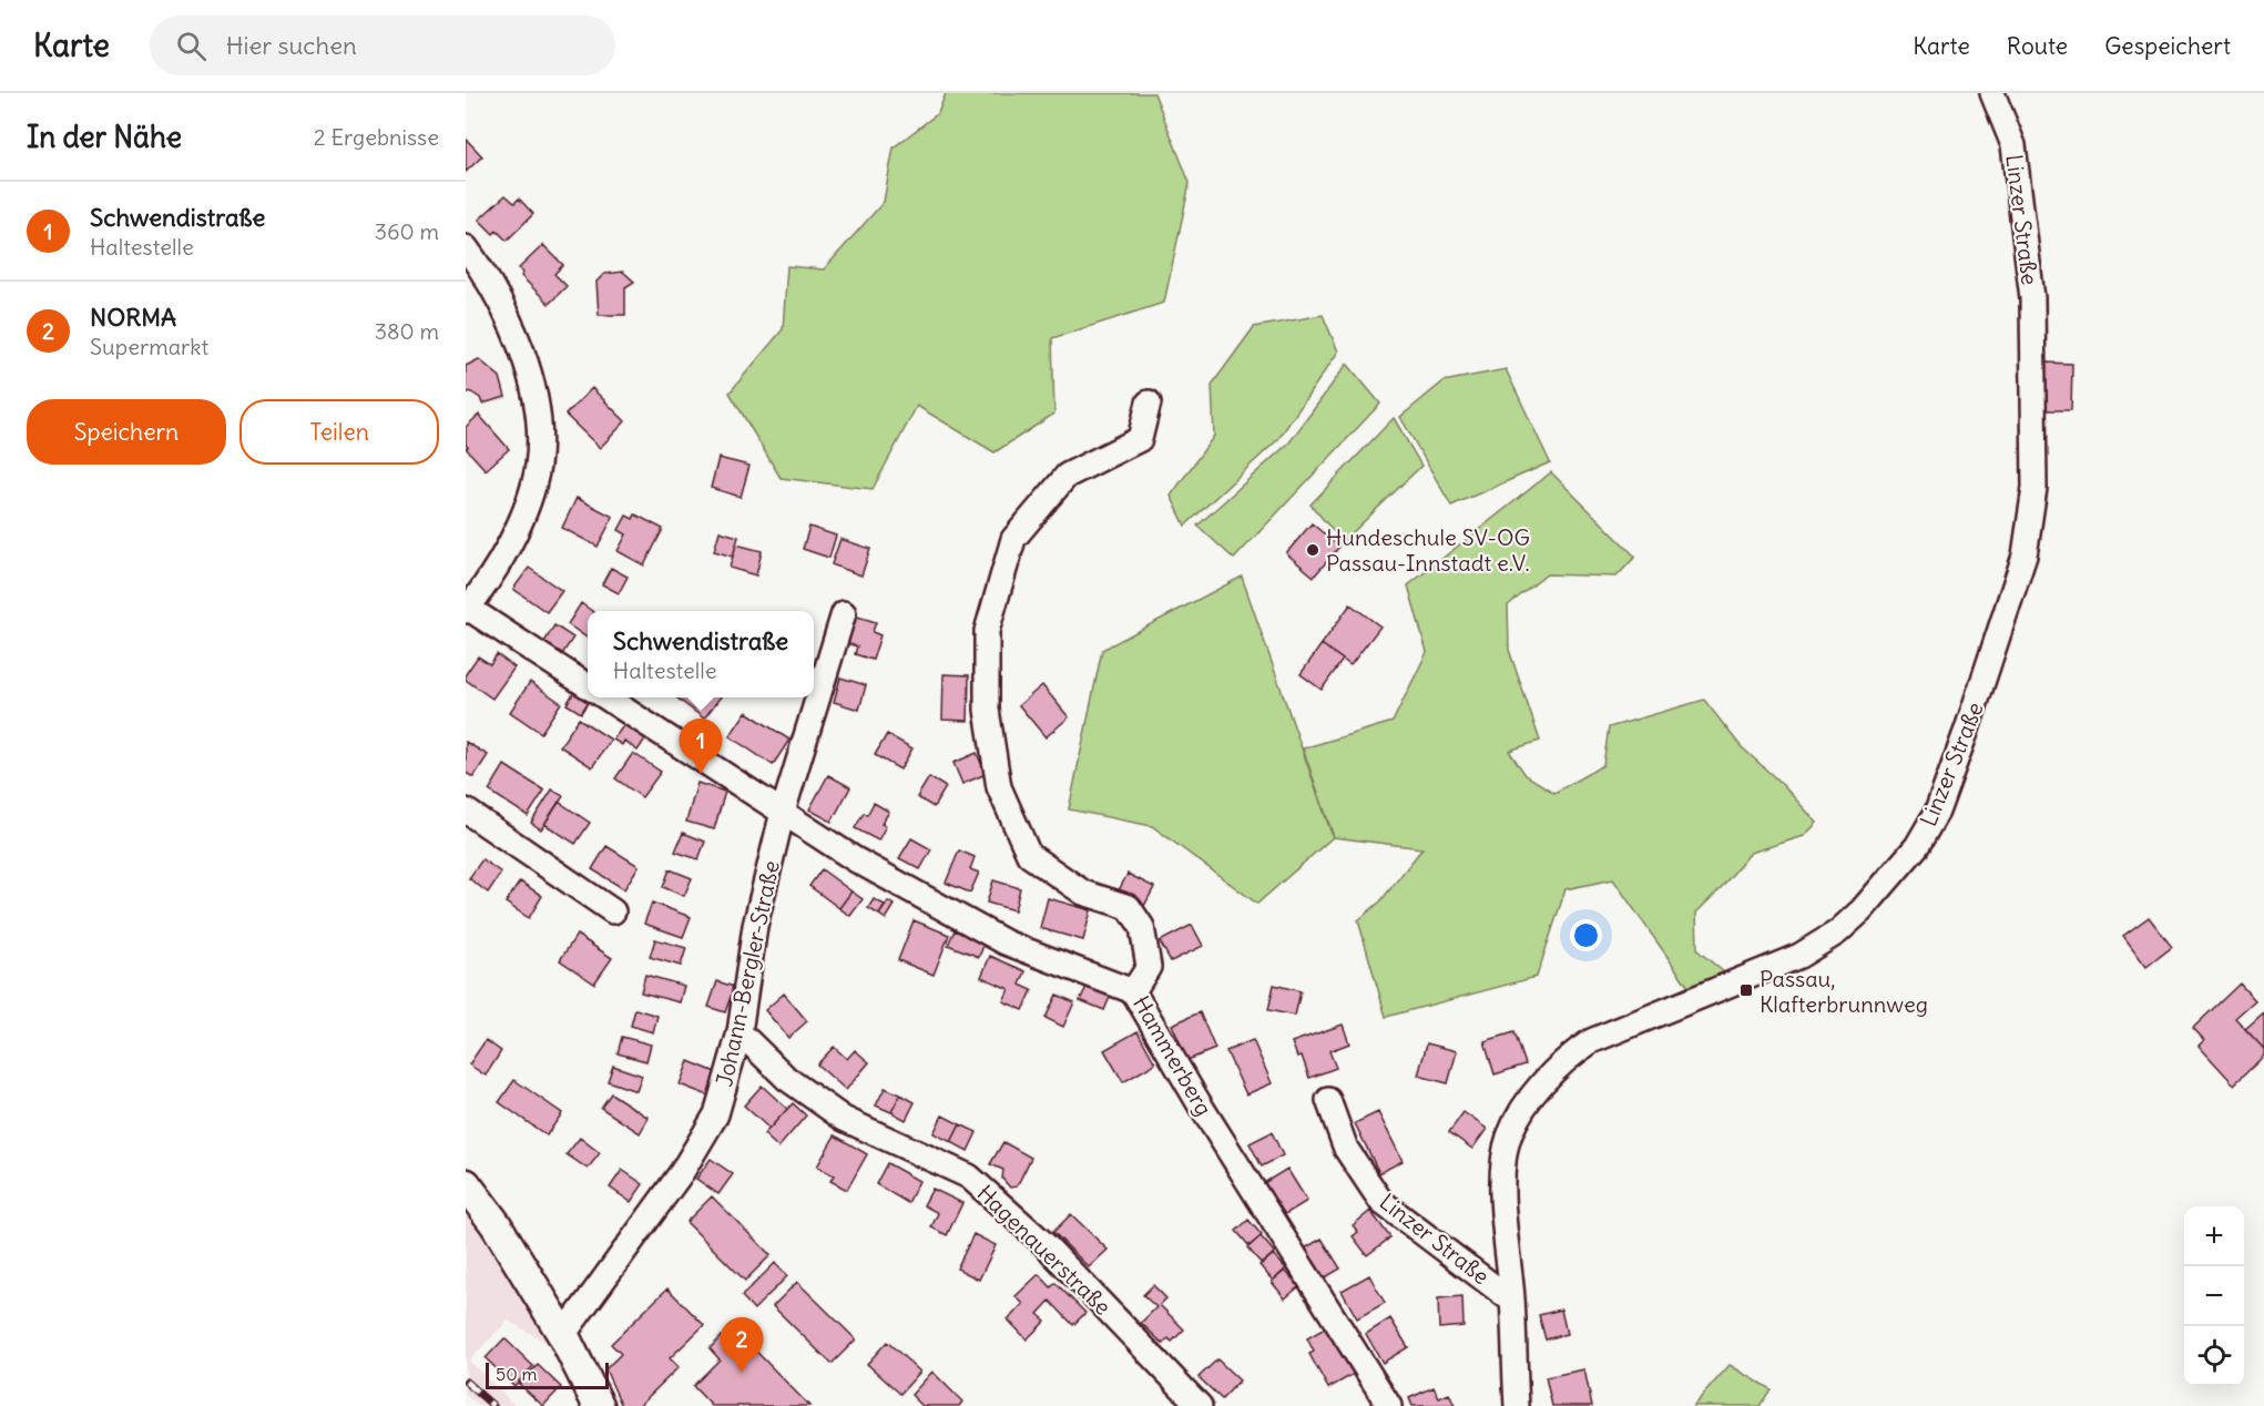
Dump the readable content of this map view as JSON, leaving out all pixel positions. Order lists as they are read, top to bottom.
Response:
{
  "streets": {
    "street": [
      "Linzer Straße",
      "Johann-Bergler-Straße",
      "Hammerberg",
      "Hagenauerstraße"
    ]
  },
  "crossings": [
    ["Johann-Bergler-Straße", "Hagenauerstraße"]
  ],
  "places": {
    "other": ["Hundeschule SV-OG Passau-Innstadt e.V."],
    "transit": ["Passau, Klafterbrunnweg"]
  },
  "scale_bar": "50 m",
  "page": {
    "header": "Karte",
    "search": "Hier suchen",
    "nav": ["Karte", "Route", "Gespeichert"],
    "heading": ["In der Nähe", "2 Ergebnisse"],
    "list": [
      {
        "mark": "1",
        "name": "Schwendistraße",
        "note": "Haltestelle",
        "value": "360 m"
      },
      {
        "mark": "2",
        "name": "NORMA",
        "note": "Supermarkt",
        "value": "380 m"
      }
    ],
    "buttons": ["Speichern", "Teilen"],
    "popup": ["Schwendistraße", "Haltestelle"],
    "pins": ["1", "2"],
    "map_buttons": ["+", "−"],
    "scale": "50 m"
  }
}
